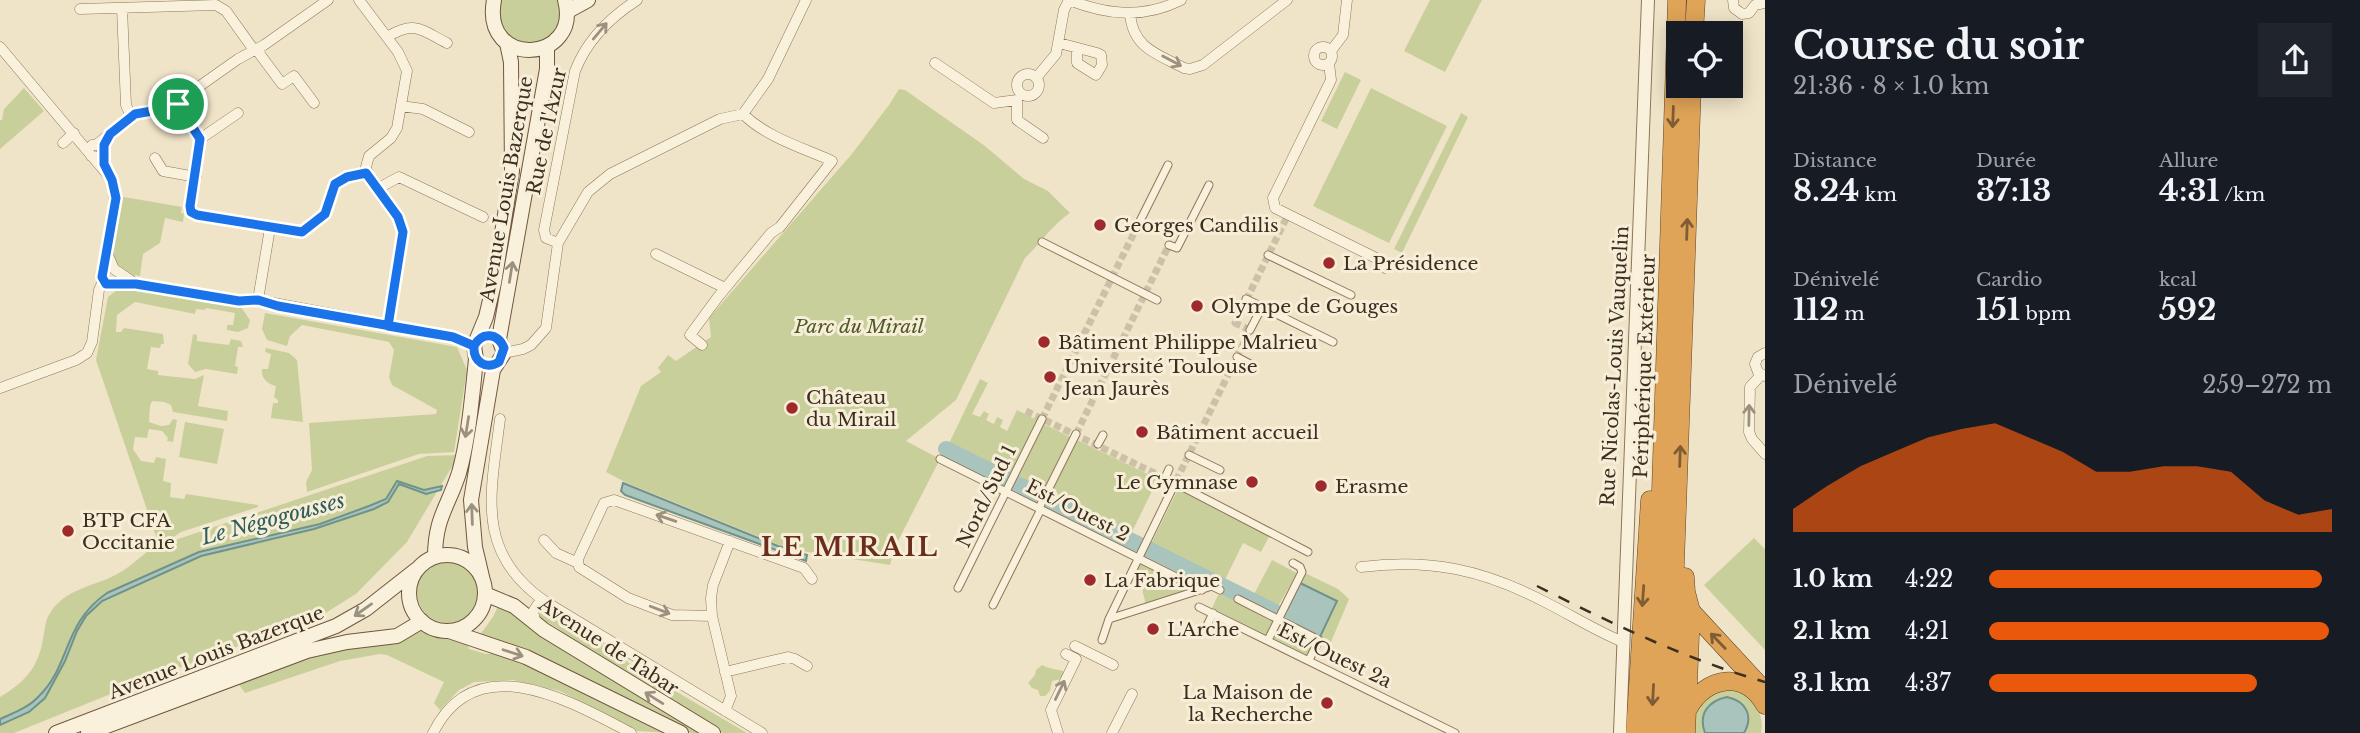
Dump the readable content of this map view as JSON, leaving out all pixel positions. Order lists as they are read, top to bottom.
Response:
{
  "streets": {
    "highway": ["Périphérique Extérieur"],
    "main road": ["Avenue Louis Bazerque", "Avenue de Tabar"],
    "street": [
      "Rue de l'Azur",
      "Rue Nicolas-Louis Vauquelin",
      "Nord/Sud 1",
      "Est/Ouest 2",
      "Est/Ouest 2a"
    ]
  },
  "crossings": [
    ["Avenue Louis Bazerque", "Avenue de Tabar"],
    ["Nord/Sud 1", "Est/Ouest 2"]
  ],
  "one_way": ["Rue de l'Azur"],
  "districts": ["LE MIRAIL"],
  "water": ["Le Négogousses"],
  "parks": ["Parc du Mirail"],
  "places": [
    "Georges Candilis",
    "La Présidence",
    "Olympe de Gouges",
    "Bâtiment Philippe Malrieu",
    "Université Toulouse Jean Jaurès",
    "Château du Mirail",
    "Bâtiment accueil",
    "Le Gymnase",
    "Erasme",
    "BTP CFA Occitanie",
    "La Fabrique",
    "L'Arche",
    "La Maison de la Recherche"
  ],
  "page": {
    "heading": ["Course du soir", "21:36 · 8 × 1.0 km"],
    "stats": [
      ["Distance", "8.24 km"],
      ["Durée", "37:13"],
      ["Allure", "4:31 /km"],
      ["Dénivelé", "112 m"],
      ["Cardio", "151 bpm"],
      ["kcal", "592"]
    ],
    "chart": ["Dénivelé", "259–272 m"],
    "list": [
      {
        "name": "1.0 km",
        "note": "4:22"
      },
      {
        "name": "2.1 km",
        "note": "4:21"
      },
      {
        "name": "3.1 km",
        "note": "4:37"
      }
    ]
  }
}
